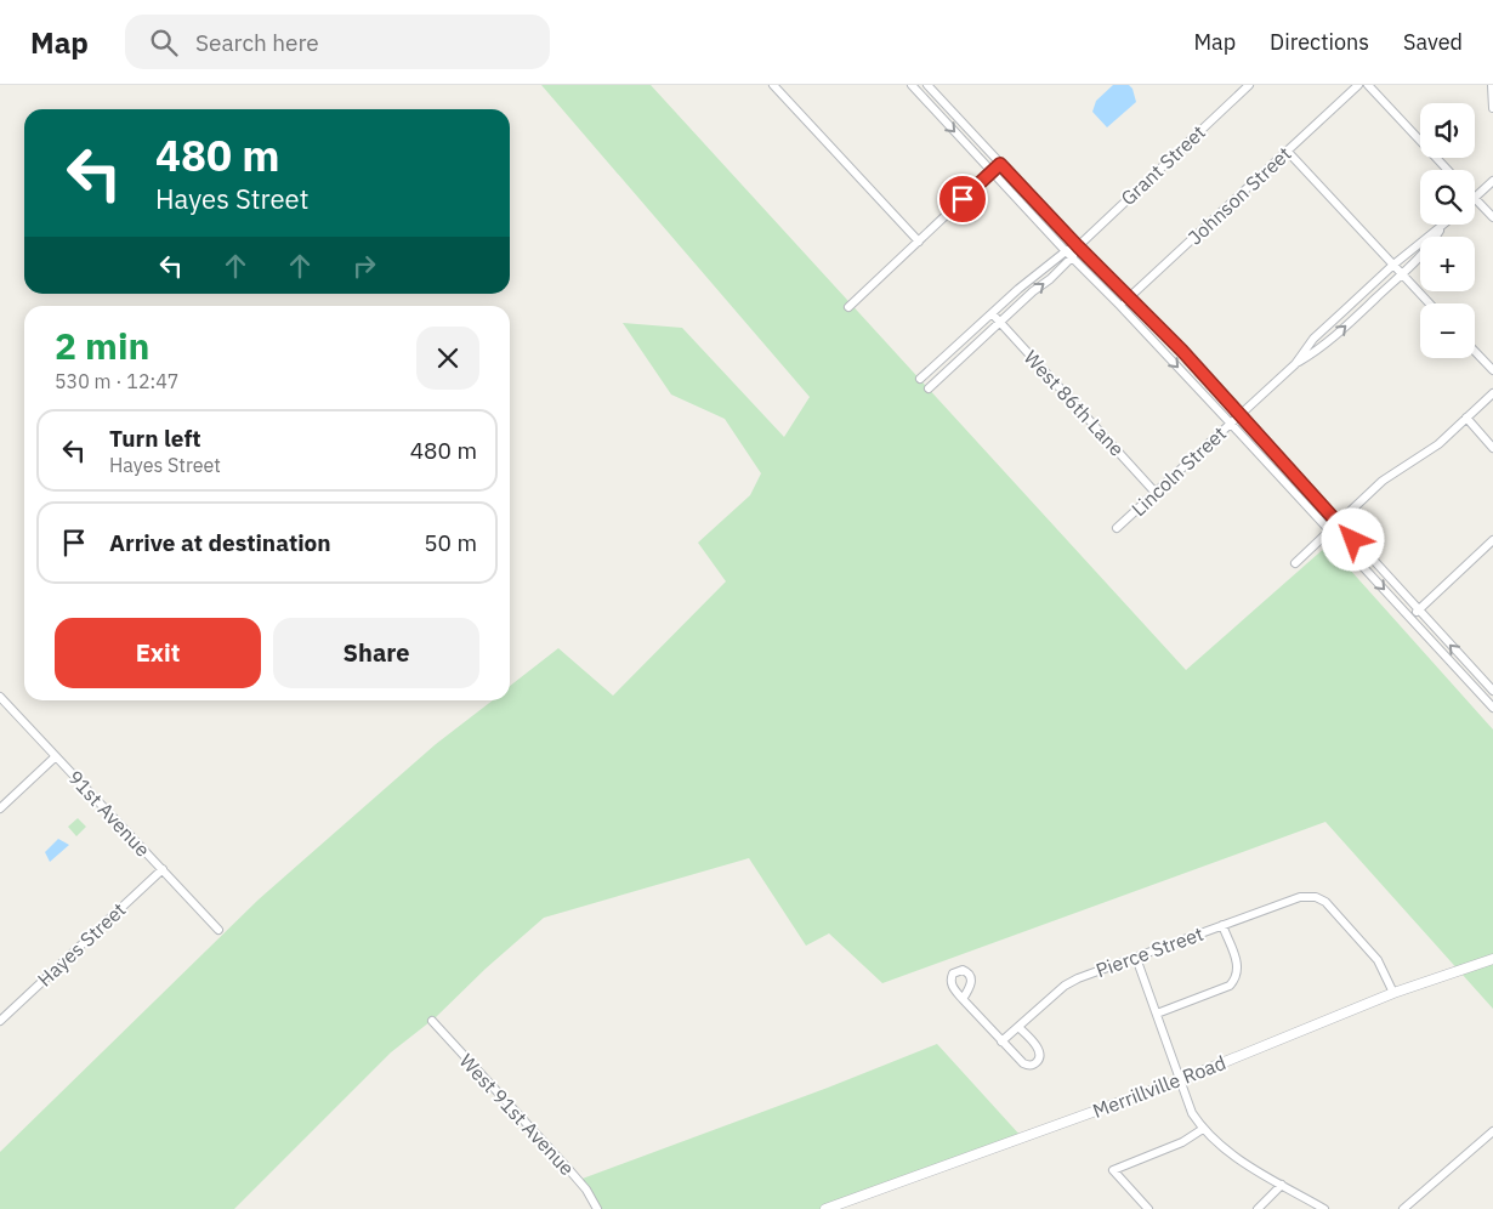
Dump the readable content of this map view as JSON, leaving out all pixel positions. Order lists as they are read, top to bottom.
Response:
{
  "streets": {
    "street": [
      "Grant Street",
      "Johnson Street",
      "West 86th Lane",
      "Lincoln Street",
      "91st Avenue",
      "Hayes Street",
      "Pierce Street",
      "Merrillville Road",
      "West 91st Avenue"
    ]
  },
  "crossings": [
    ["Grant Street", "West 86th Lane"],
    ["West 86th Lane", "Lincoln Street"],
    ["91st Avenue", "Hayes Street"],
    ["Pierce Street", "Merrillville Road"]
  ],
  "page": {
    "header": "Map",
    "search": "Search here",
    "nav": ["Map", "Directions", "Saved"],
    "map_buttons": ["+", "−"],
    "turn": ["480 m", "Hayes Street"],
    "heading": ["2 min", "530 m · 12:47"],
    "list": [
      {
        "name": "Turn left",
        "note": "Hayes Street",
        "value": "480 m"
      },
      {
        "name": "Arrive at destination",
        "value": "50 m"
      }
    ],
    "buttons": ["Exit", "Share"]
  }
}
